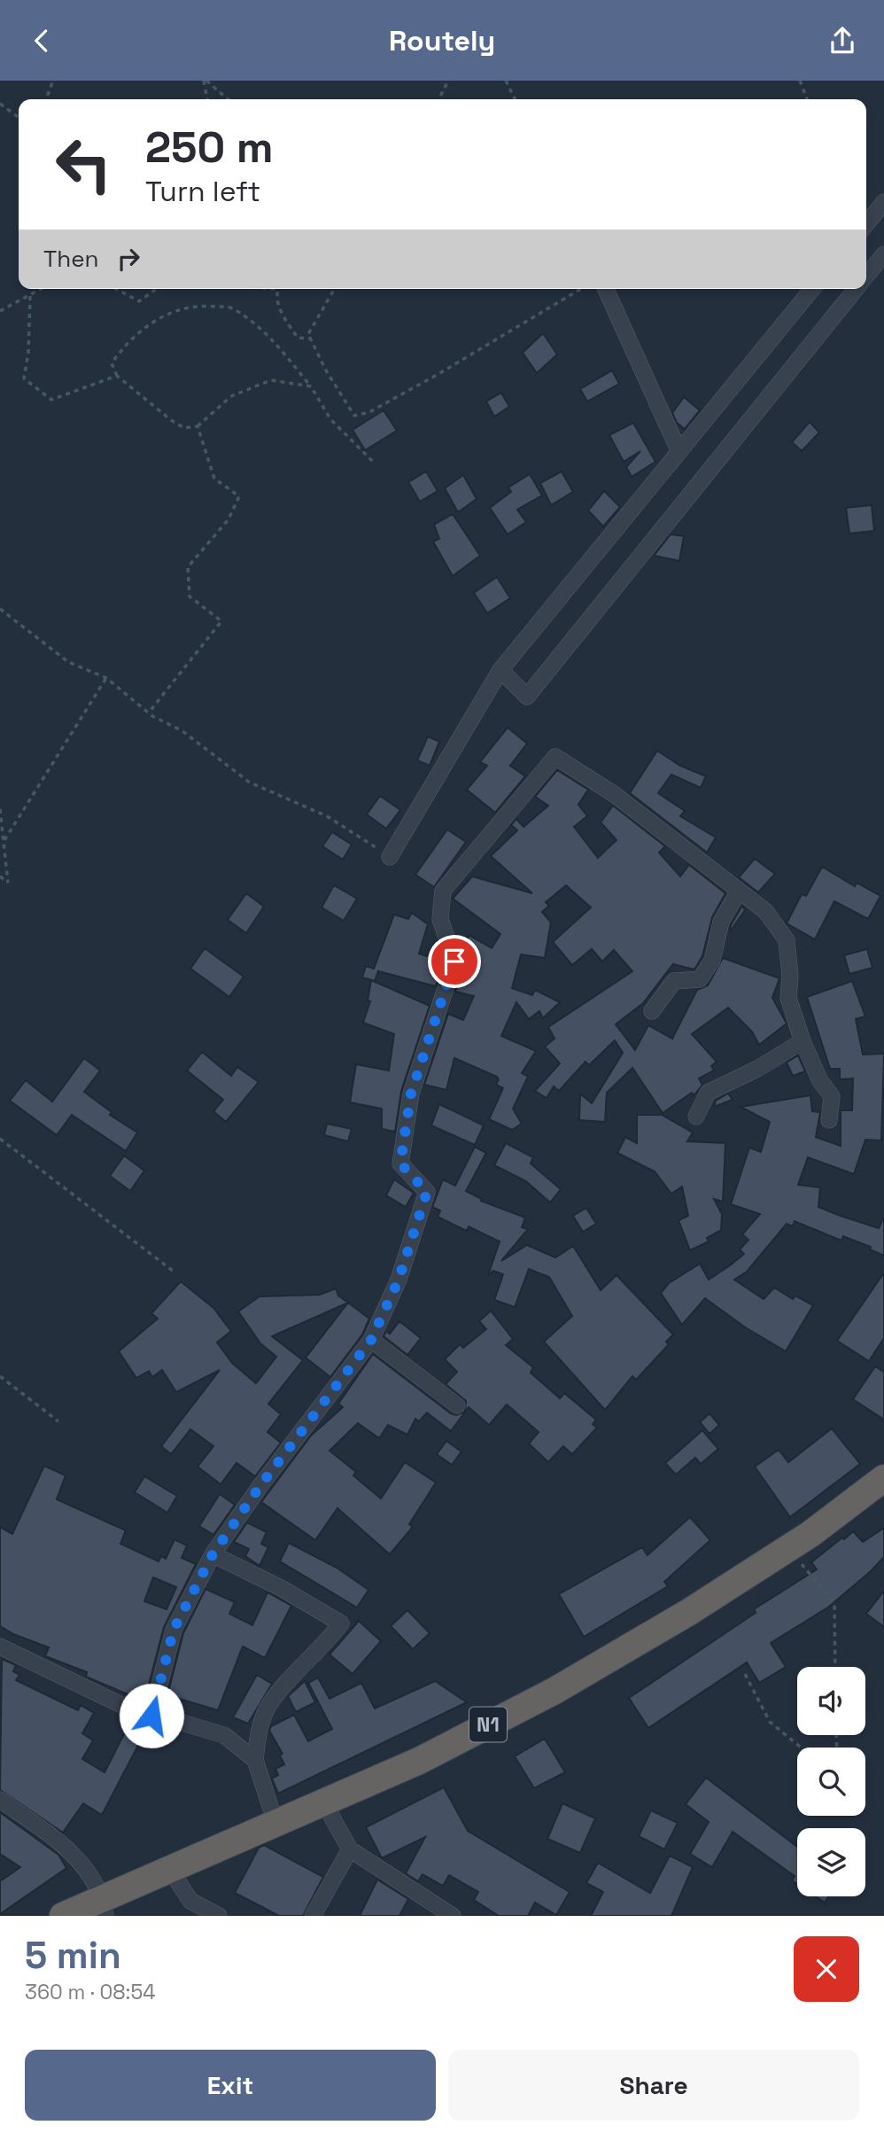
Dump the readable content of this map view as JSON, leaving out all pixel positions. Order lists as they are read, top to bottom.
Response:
{
  "streets": {
    "highway": ["N1"]
  },
  "page": {
    "header": "Routely",
    "turn": ["250 m", "Turn left"],
    "then": "Then",
    "heading": ["5 min", "360 m · 08:54"],
    "buttons": ["Exit", "Share"]
  }
}
